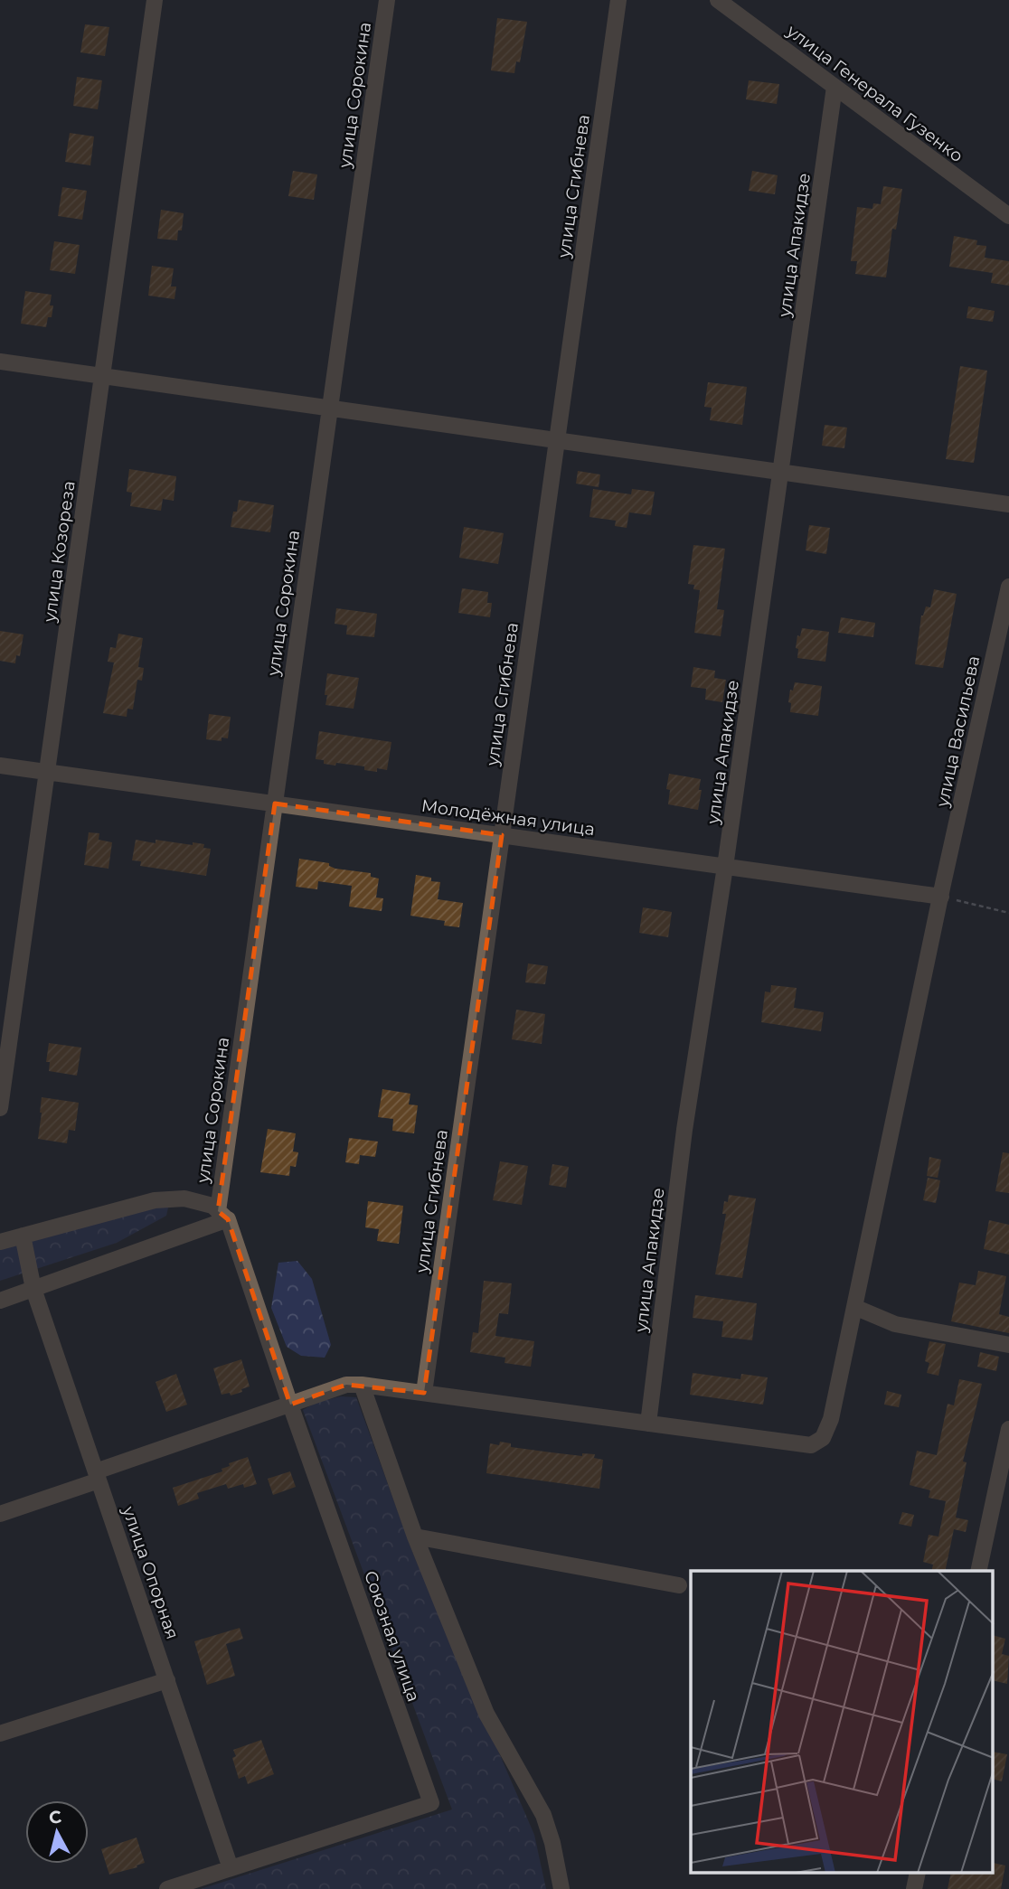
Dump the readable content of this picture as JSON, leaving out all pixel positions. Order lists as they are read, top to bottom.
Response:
{
  "streets": {
    "street": [
      "улица Генерала Гузенко",
      "улица Сорокина",
      "улица Сгибнева",
      "улица Апакидзе",
      "улица Козореза",
      "улица Васильева",
      "Молодёжная улица",
      "улица Опорная",
      "Союзная улица"
    ]
  },
  "crossings": [
    ["улица Генерала Гузенко", "улица Апакидзе"],
    ["улица Сорокина", "Молодёжная улица"],
    ["улица Сорокина", "Союзная улица"],
    ["улица Сгибнева", "улица Васильева"],
    ["улица Сгибнева", "Молодёжная улица"],
    ["улица Апакидзе", "улица Васильева"],
    ["улица Апакидзе", "Молодёжная улица"],
    ["улица Козореза", "Молодёжная улица"],
    ["улица Васильева", "Молодёжная улица"],
    ["улица Васильева", "улица Опорная"],
    ["улица Васильева", "Союзная улица"],
    ["улица Опорная", "Союзная улица"]
  ],
  "north": "top"
}
